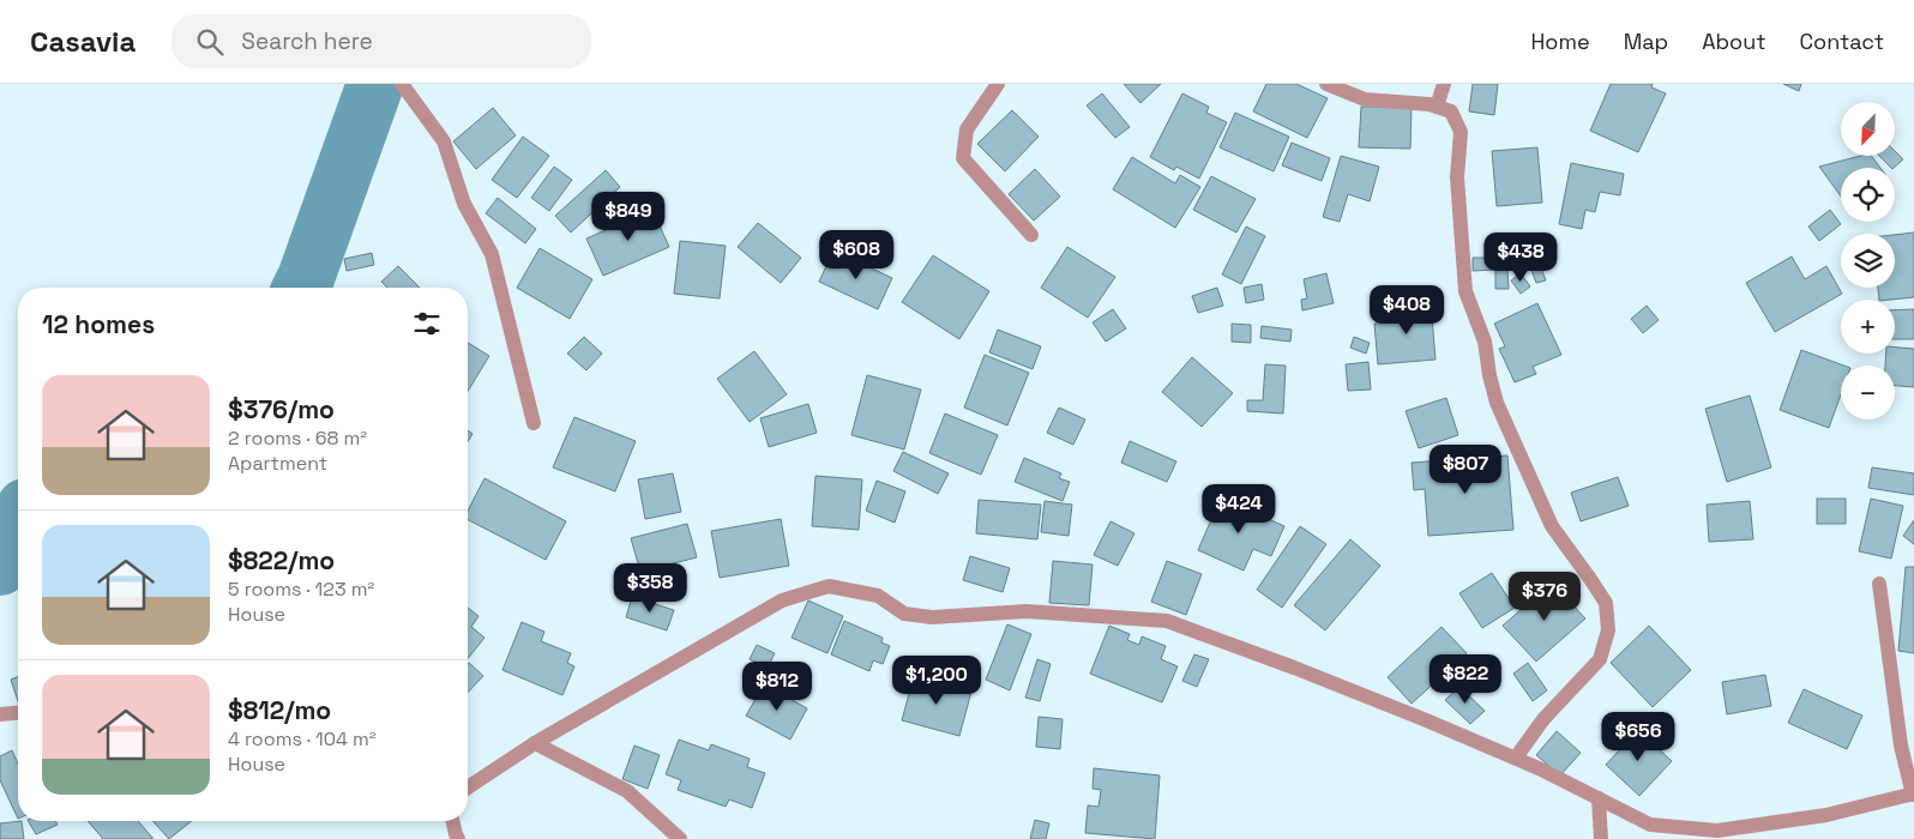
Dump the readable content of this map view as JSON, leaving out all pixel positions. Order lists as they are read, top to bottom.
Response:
{
  "north": "bottom left",
  "page": {
    "header": "Casavia",
    "search": "Search here",
    "nav": [
      "Home",
      "Map",
      "About",
      "Contact"
    ],
    "map_buttons": ["+", "−"],
    "price": [
      "$849",
      "$608",
      "$438",
      "$408",
      "$807",
      "$424",
      "$358",
      "$376",
      "$822",
      "$1,200",
      "$812",
      "$656"
    ],
    "heading": "12 homes",
    "list": [
      {
        "name": "$376/mo",
        "note": "2 rooms · 68 m² · Apartment"
      },
      {
        "name": "$822/mo",
        "note": "5 rooms · 123 m² · House"
      },
      {
        "name": "$812/mo",
        "note": "4 rooms · 104 m² · House"
      }
    ]
  }
}
